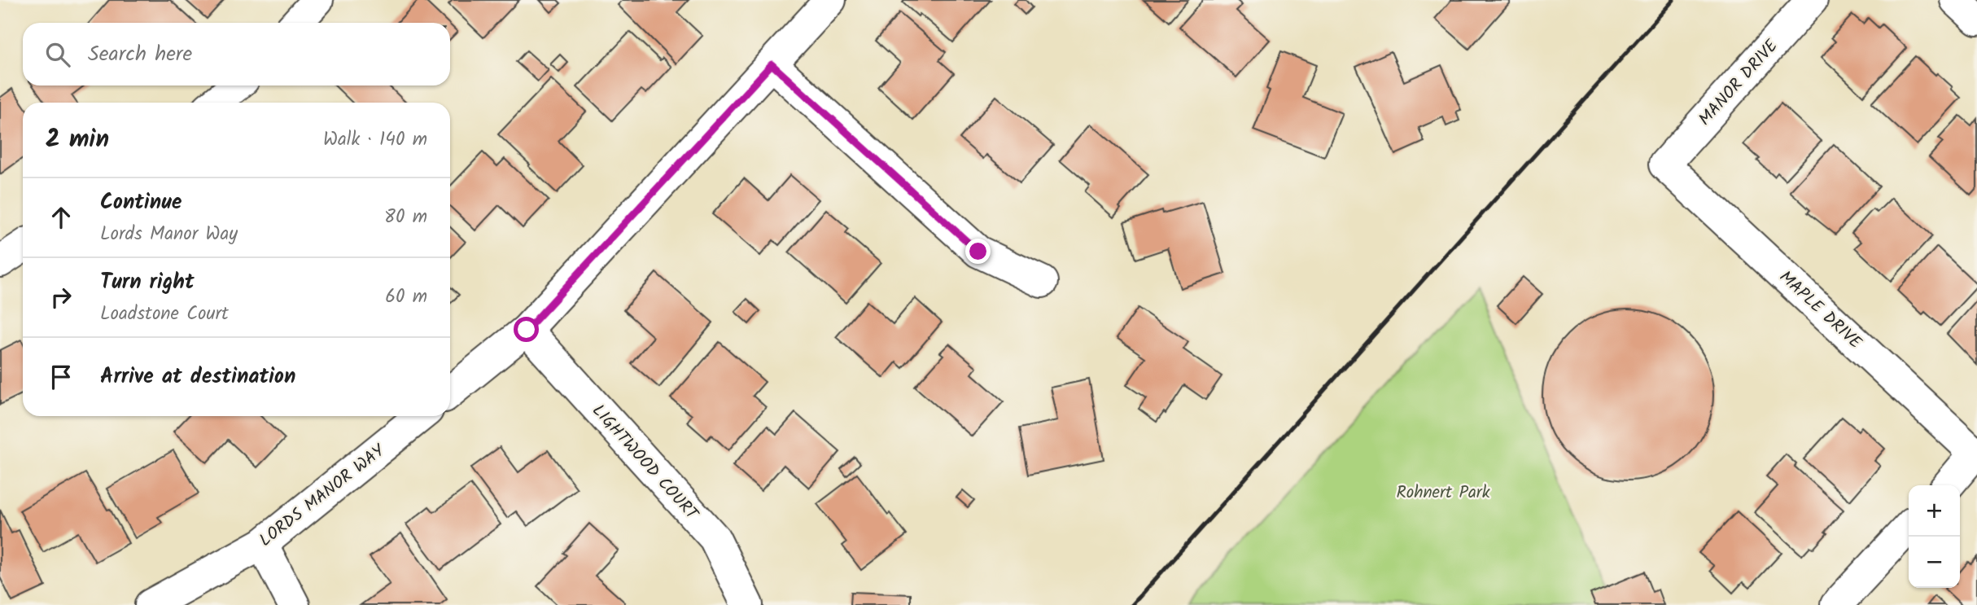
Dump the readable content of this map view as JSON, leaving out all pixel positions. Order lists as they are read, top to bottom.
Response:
{
  "streets": {
    "street": [
      "MANOR DRIVE",
      "MAPLE DRIVE",
      "LIGHTWOOD COURT",
      "LORDS MANOR WAY"
    ]
  },
  "crossings": [
    ["MANOR DRIVE", "MAPLE DRIVE"]
  ],
  "parks": ["Rohnert Park"],
  "page": {
    "search": "Search here",
    "heading": ["2 min", "Walk · 140 m"],
    "list": [
      ["Continue", "Lords Manor Way", "80 m"],
      ["Turn right", "Loadstone Court", "60 m"],
      "Arrive at destination"
    ],
    "map_buttons": ["+", "−"]
  }
}
